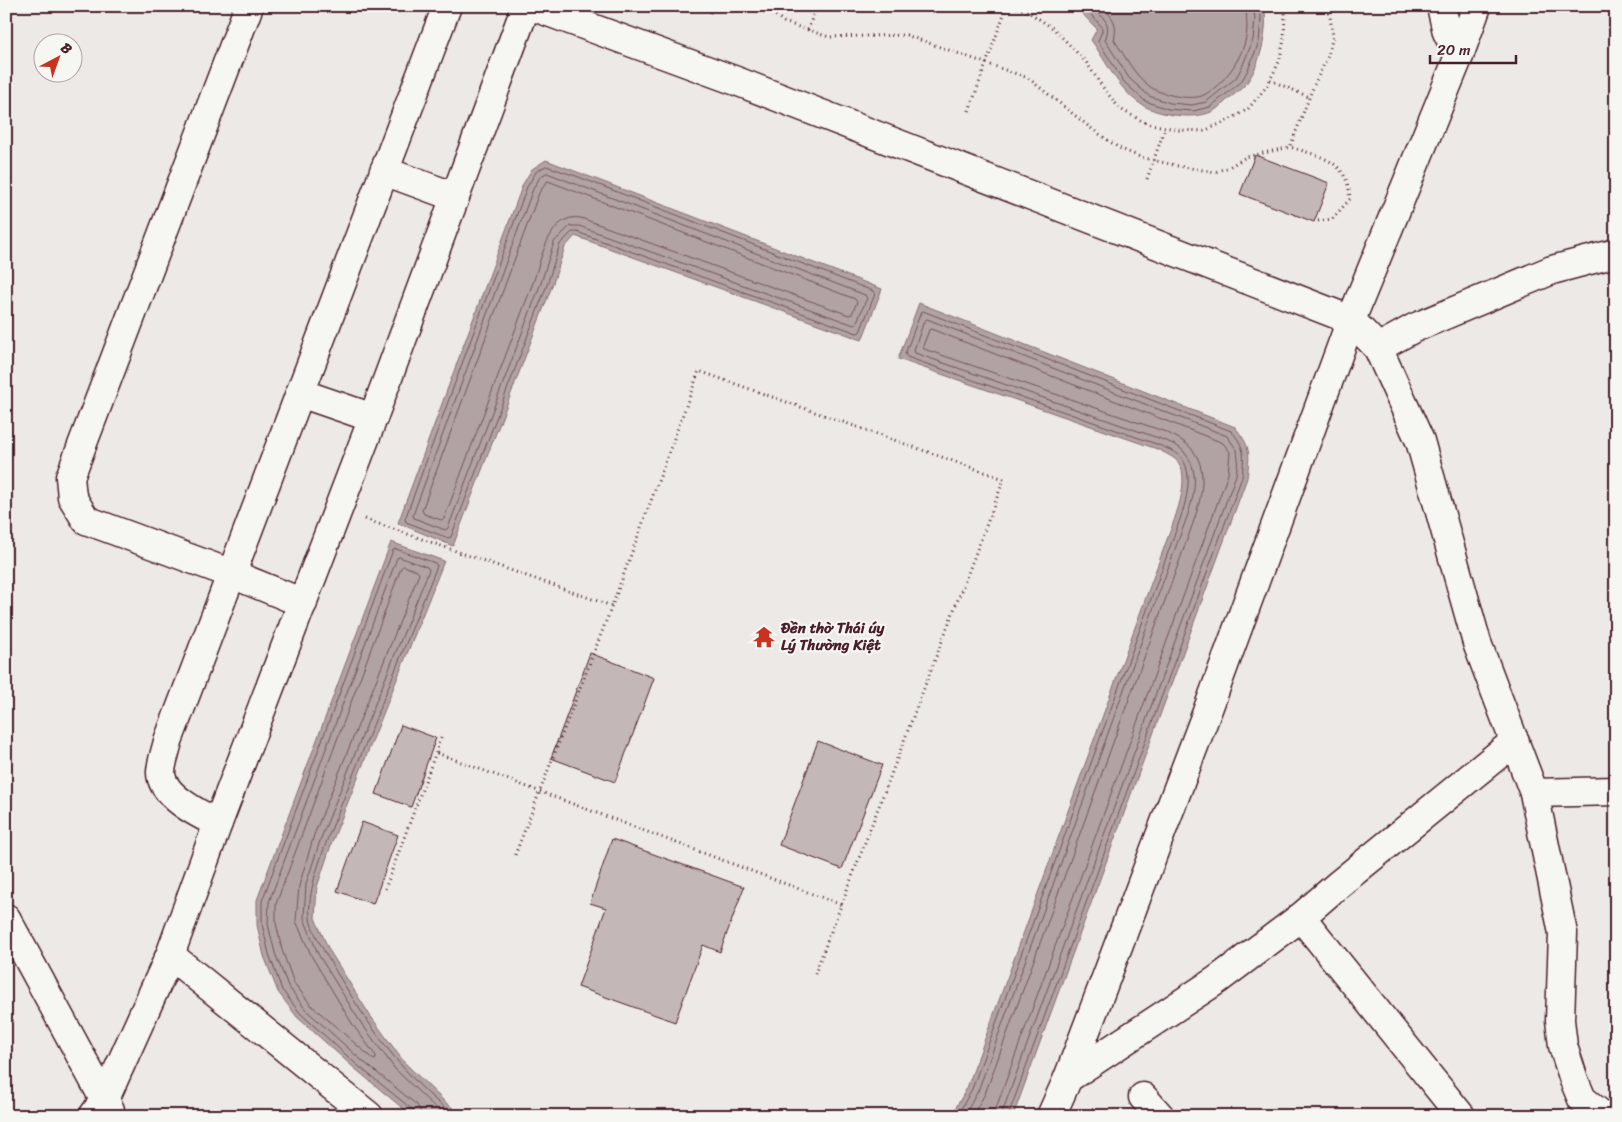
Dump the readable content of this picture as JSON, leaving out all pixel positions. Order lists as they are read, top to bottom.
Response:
{
  "places": {
    "temple": ["Đền thờ Thái úy Lý Thường Kiệt"]
  },
  "scale_bar": "20 m",
  "north": "top right"
}
